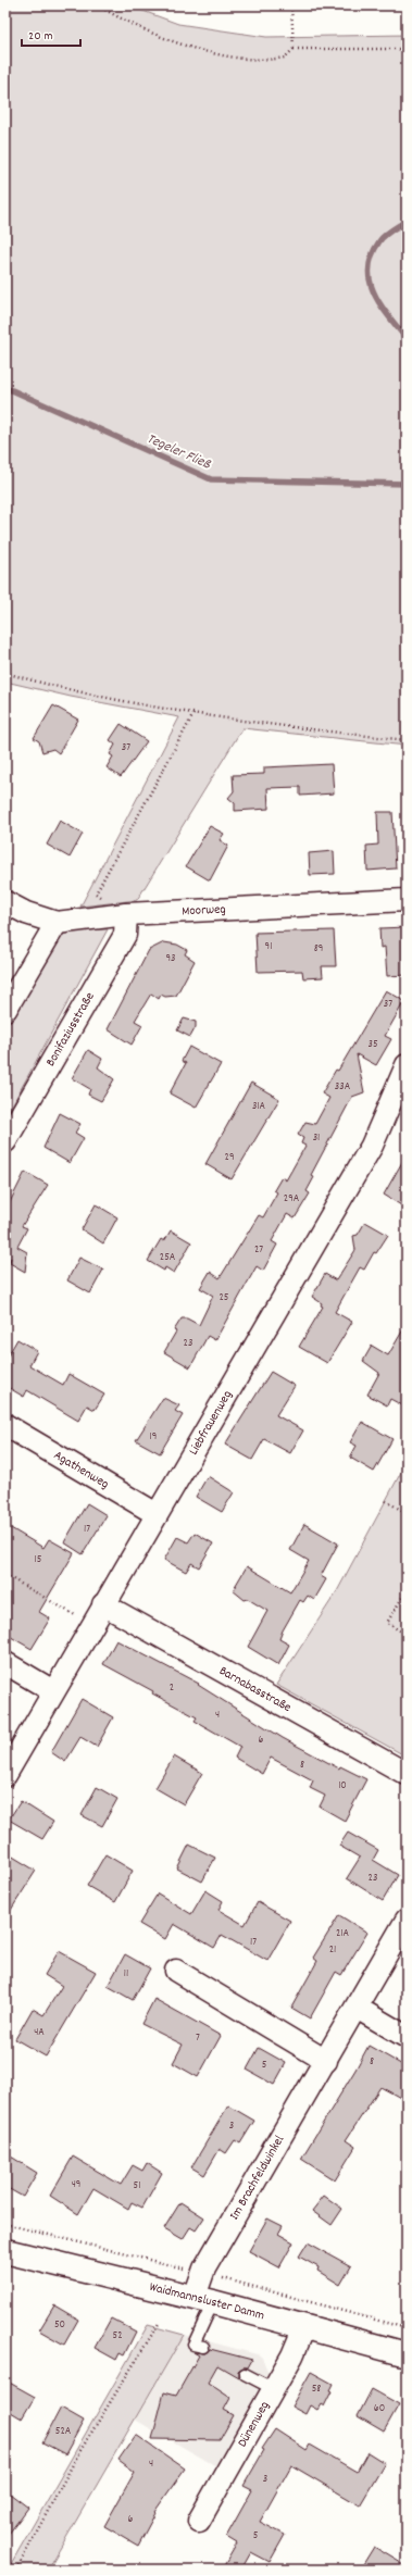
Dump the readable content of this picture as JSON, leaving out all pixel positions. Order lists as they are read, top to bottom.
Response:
{
  "streets": {
    "main road": ["Waidmannsluster Damm"],
    "street": [
      "Moorweg",
      "Bonifaziusstraße",
      "Liebfrauenweg",
      "Agathenweg",
      "Barnabasstraße",
      "Im Brachfeldwinkel",
      "Dünenweg"
    ]
  },
  "crossings": [
    ["Moorweg", "Bonifaziusstraße"],
    ["Liebfrauenweg", "Agathenweg"],
    ["Liebfrauenweg", "Barnabasstraße"],
    ["Im Brachfeldwinkel", "Waidmannsluster Damm"],
    ["Waidmannsluster Damm", "Dünenweg"]
  ],
  "water": ["Tegeler Fließ"],
  "house_numbers": [
    "37",
    "91",
    "89",
    "93",
    "37",
    "35",
    "33A",
    "31A",
    "31",
    "29",
    "29A",
    "27",
    "25A",
    "25",
    "23",
    "19",
    "17",
    "15",
    "2",
    "4",
    "6",
    "8",
    "10",
    "23",
    "21A",
    "17",
    "21",
    "11",
    "4A",
    "7",
    "8",
    "5",
    "3",
    "49",
    "51",
    "50",
    "52",
    "58",
    "60",
    "52A",
    "4",
    "3",
    "6",
    "5"
  ],
  "scale_bar": "20 m"
}
